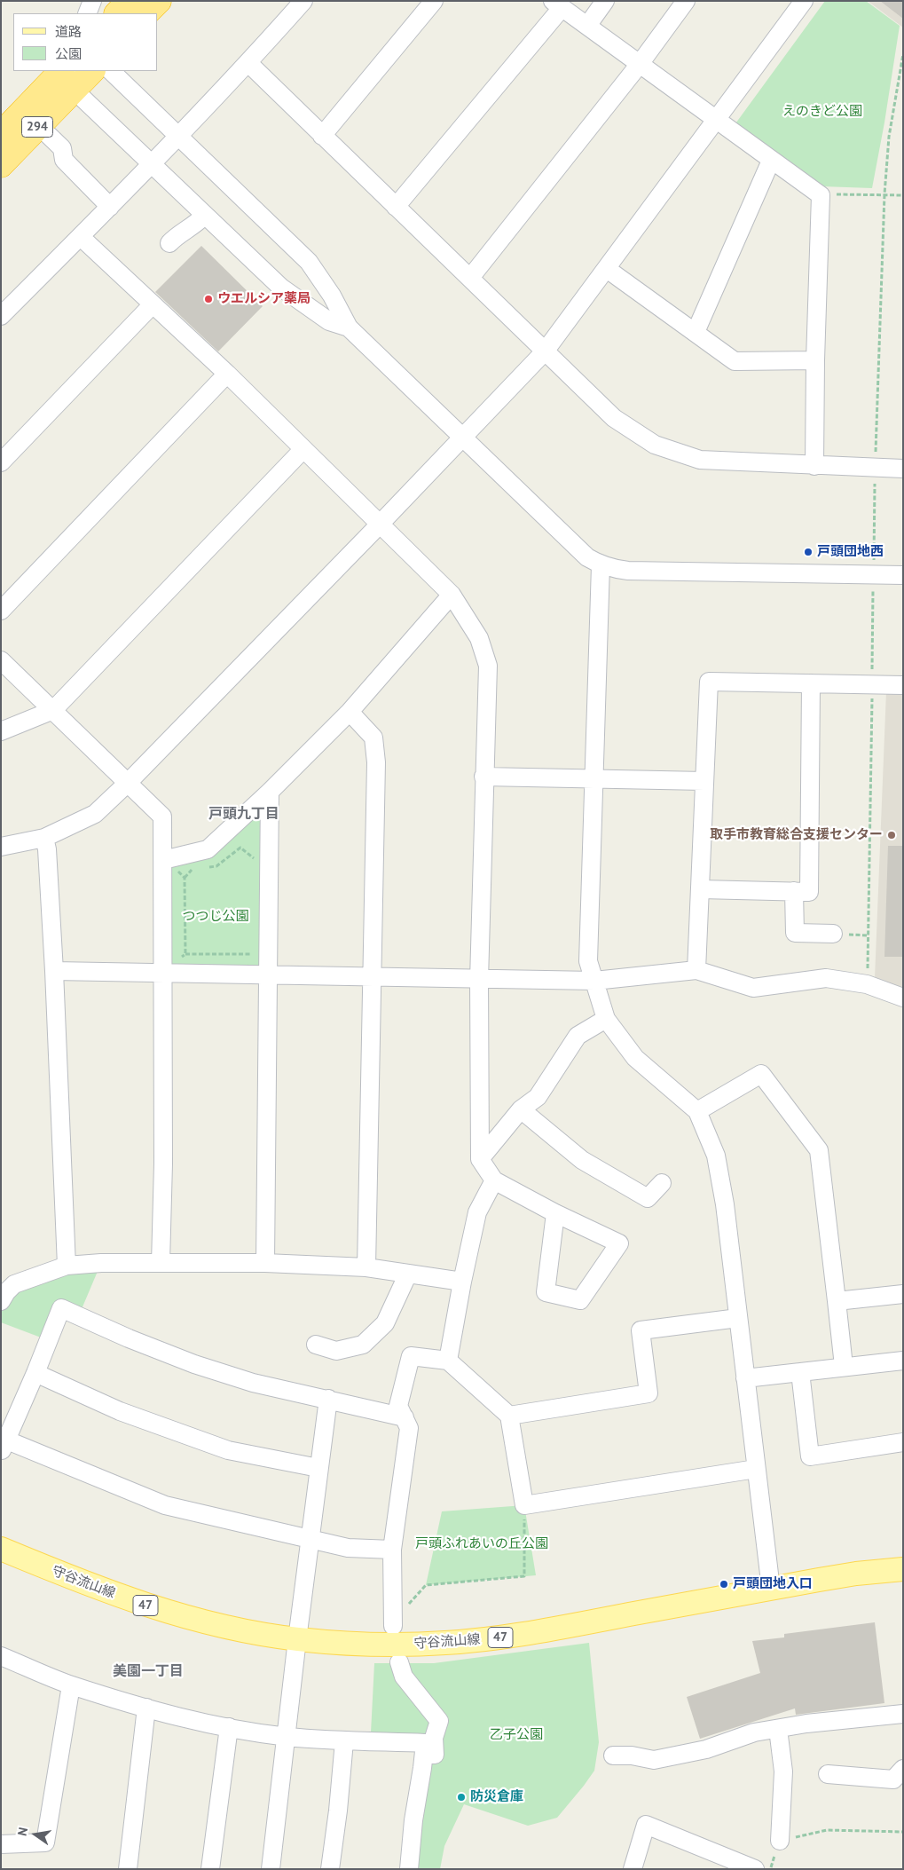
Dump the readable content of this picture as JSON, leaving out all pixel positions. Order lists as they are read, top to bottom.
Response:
{
  "streets": {
    "highway": ["294"],
    "main road": ["守谷流山線", "47"]
  },
  "districts": ["戸頭九丁目", "美園一丁目"],
  "parks": [
    "えのきど公園",
    "つつじ公園",
    "戸頭ふれあいの丘公園",
    "乙子公園"
  ],
  "places": [
    "ウエルシア薬局",
    "戸頭団地西",
    "取手市教育総合支援センター",
    "戸頭団地入口",
    "防災倉庫"
  ],
  "legend": ["道路", "公園"],
  "north": "left"
}
